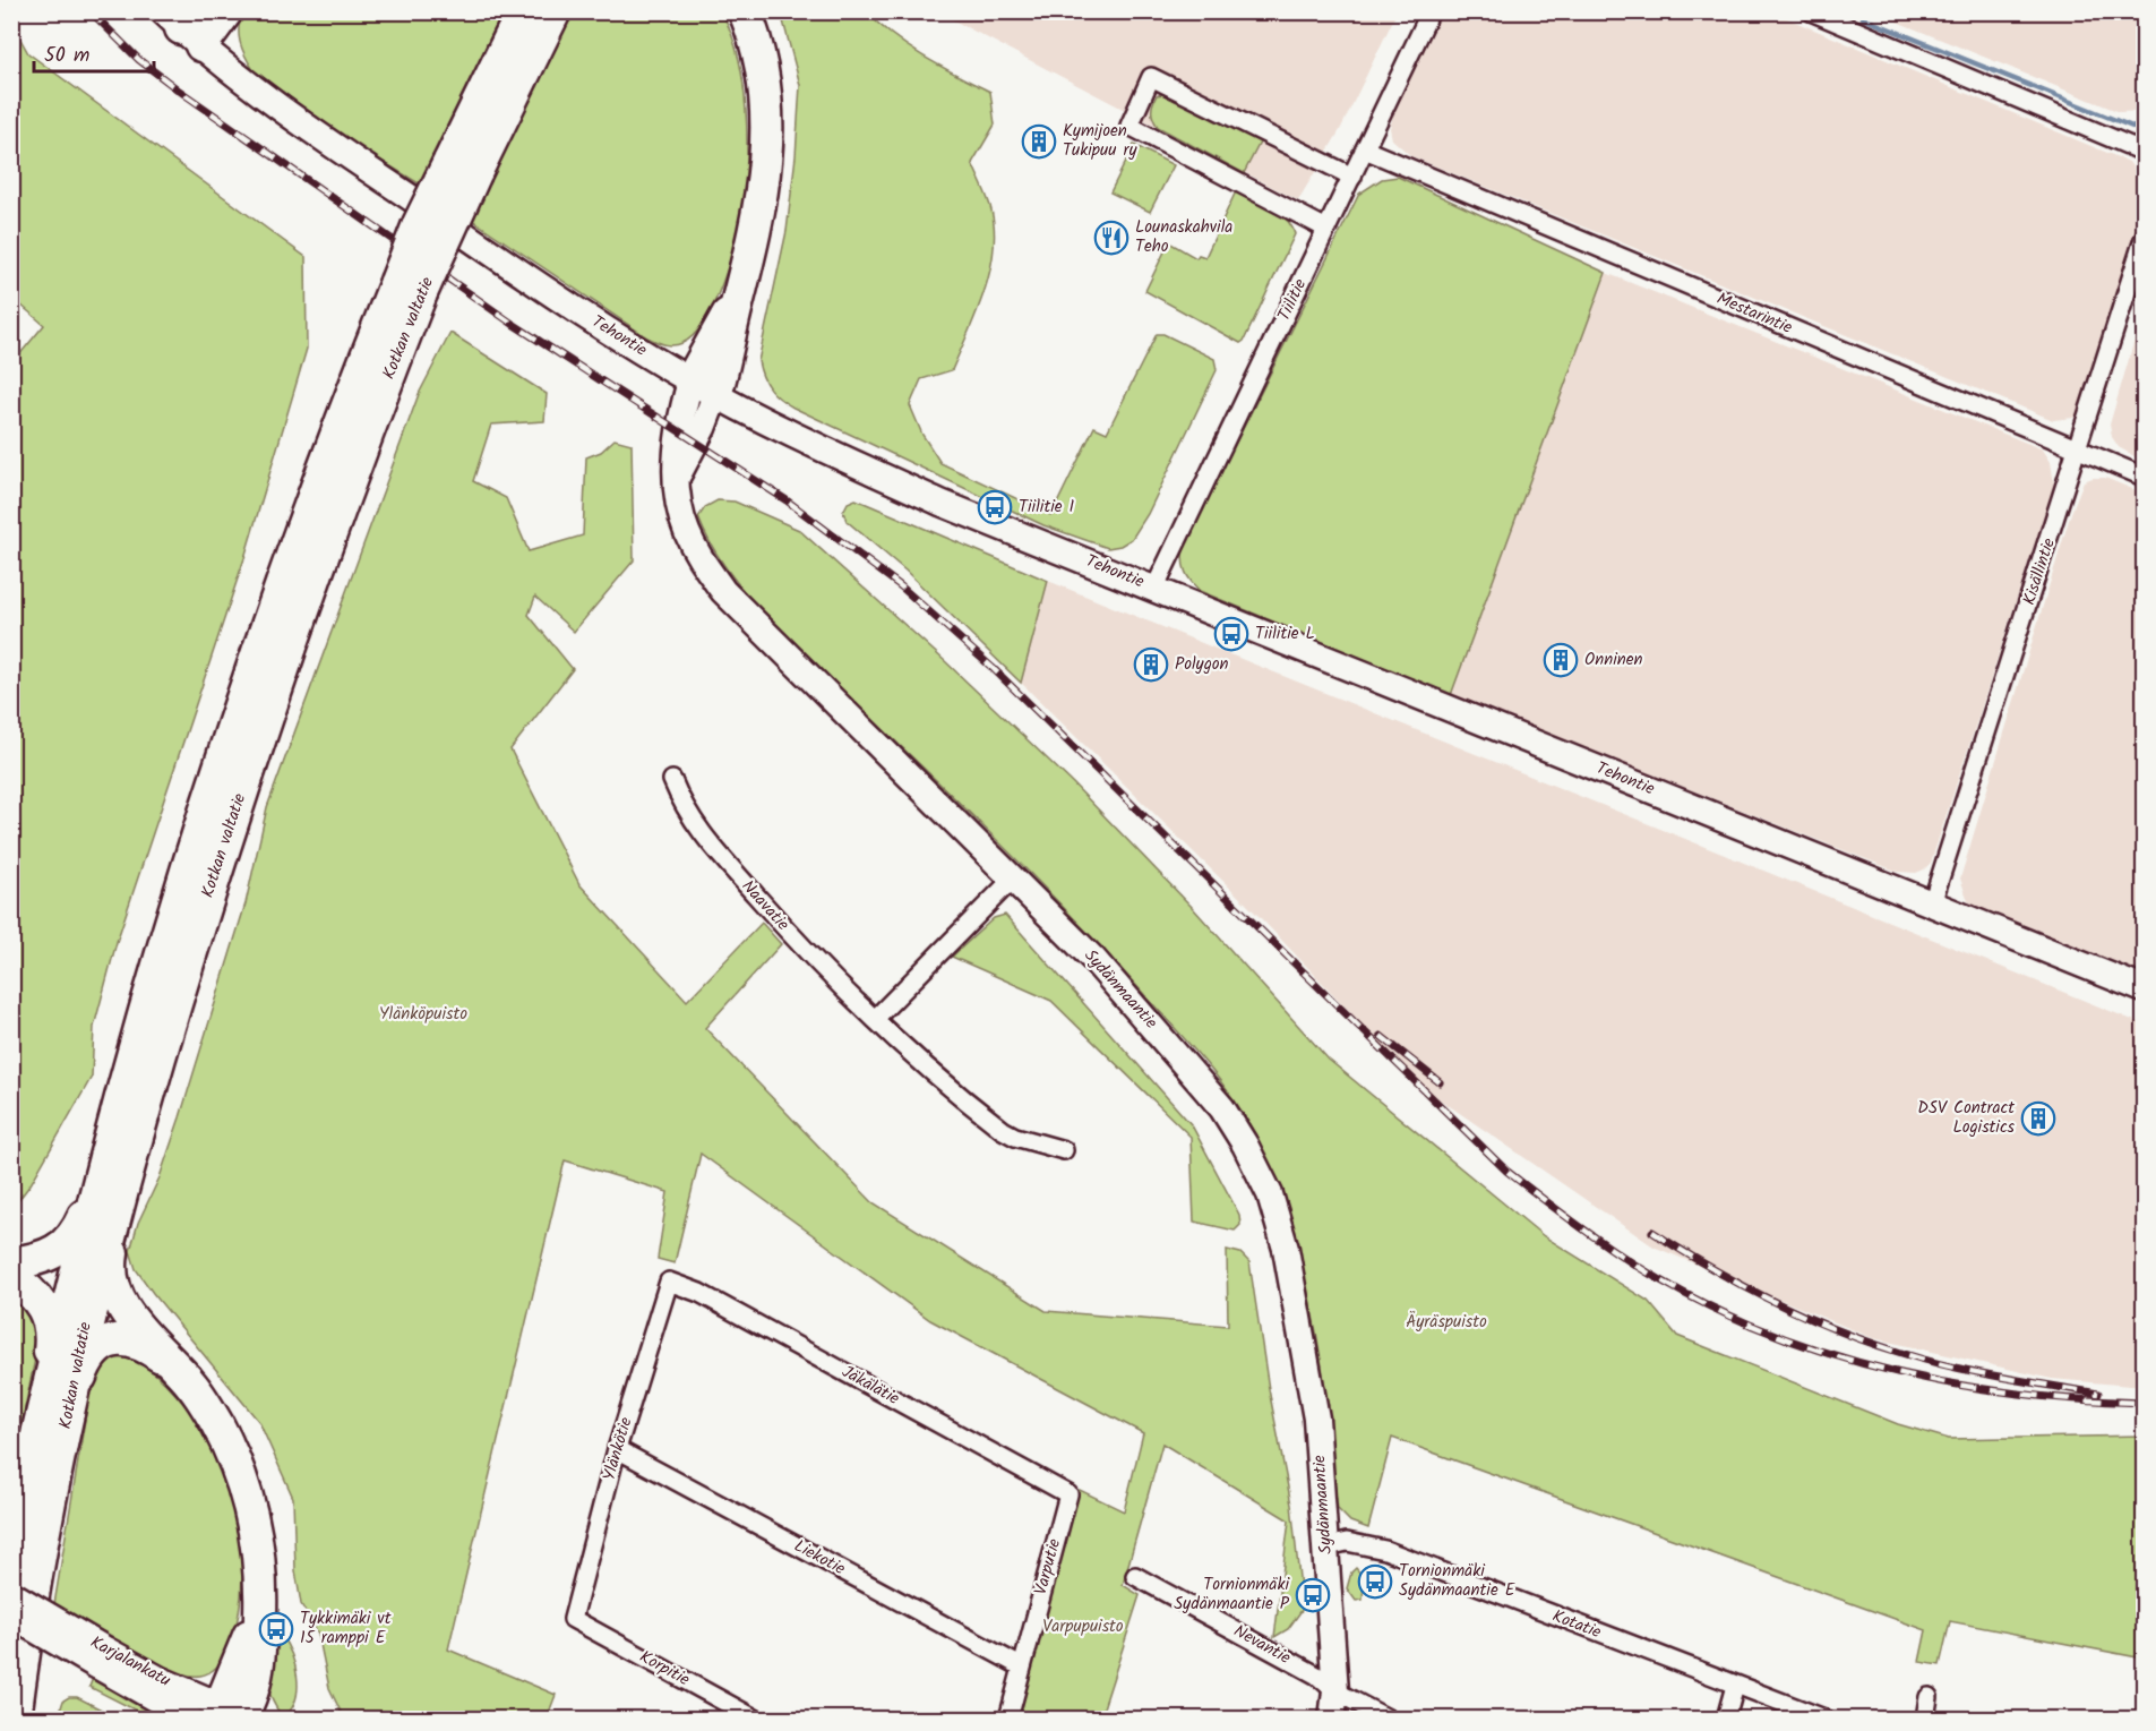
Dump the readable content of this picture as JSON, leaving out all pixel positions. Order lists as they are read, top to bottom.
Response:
{
  "streets": {
    "highway": ["Kotkan valtatie"],
    "street": [
      "Tiilitie",
      "Mestarintie",
      "Tehontie",
      "Kisällintie",
      "Naavatie",
      "Sydänmaantie",
      "Jäkälätie",
      "Ylänkötie",
      "Liekotie",
      "Varputie",
      "Kotatie",
      "Nevantie",
      "Karjalankatu",
      "Korpitie"
    ]
  },
  "crossings": [
    ["Tiilitie", "Mestarintie"],
    ["Tiilitie", "Tehontie"],
    ["Mestarintie", "Kisällintie"],
    ["Tehontie", "Kisällintie"],
    ["Tehontie", "Sydänmaantie"],
    ["Sydänmaantie", "Kotatie"],
    ["Sydänmaantie", "Nevantie"],
    ["Jäkälätie", "Ylänkötie"],
    ["Jäkälätie", "Varputie"],
    ["Ylänkötie", "Liekotie"],
    ["Ylänkötie", "Korpitie"],
    ["Liekotie", "Varputie"]
  ],
  "parks": ["Ylänköpuisto", "Äyräspuisto", "Varpupuisto"],
  "places": {
    "building": [
      "Kymijoen Tukipuu ry",
      "Onninen",
      "Polygon",
      "DSV Contract Logistics"
    ],
    "restaurant": ["Lounaskahvila Teho"],
    "bus stop": [
      "Tiilitie I",
      "Tiilitie L",
      "Tornionmäki Sydänmaantie E",
      "Tornionmäki Sydänmaantie P",
      "Tykkimäki vt 15 ramppi E"
    ]
  },
  "scale_bar": "50 m"
}
